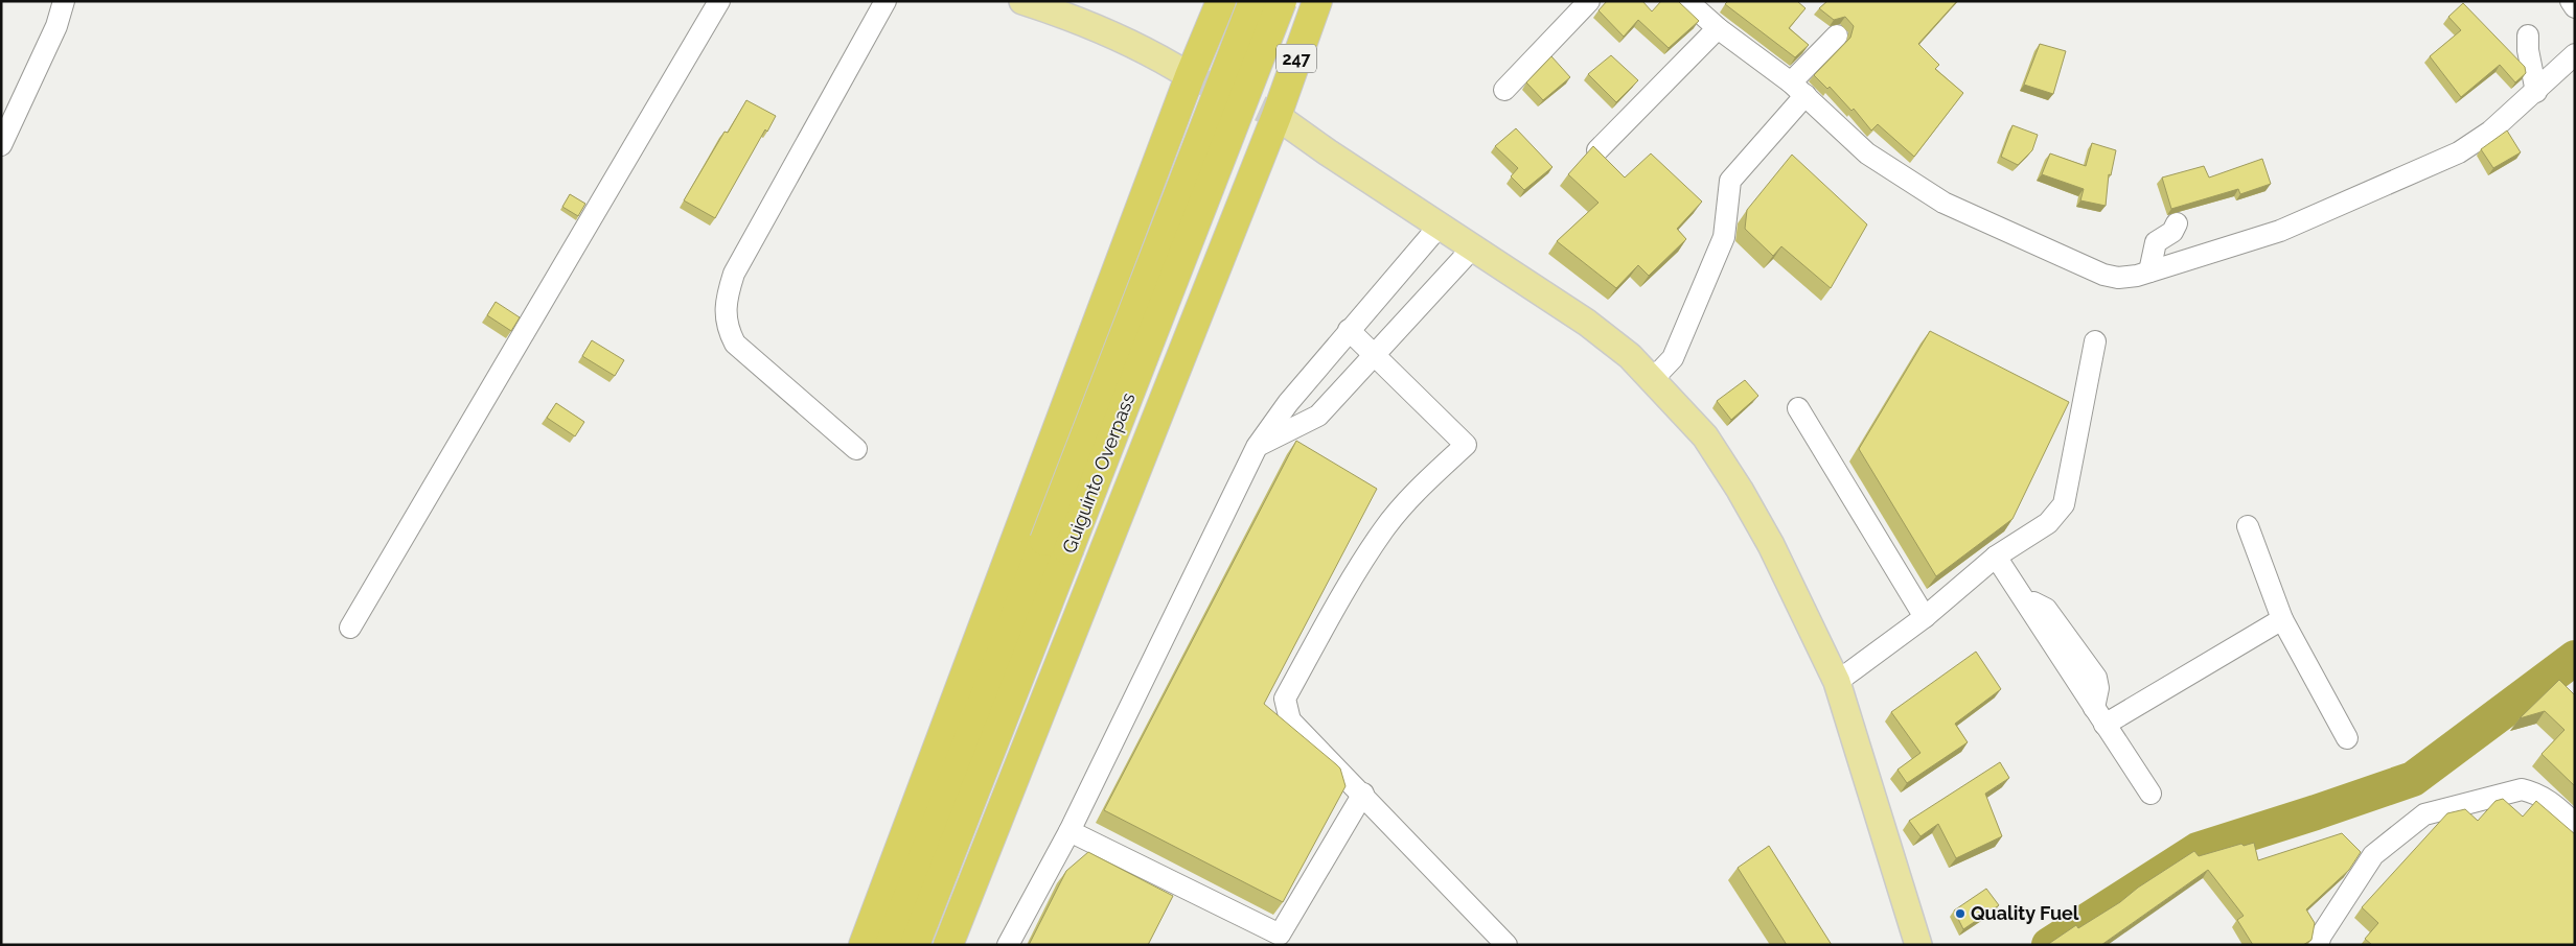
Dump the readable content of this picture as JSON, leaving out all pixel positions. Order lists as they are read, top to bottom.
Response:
{
  "streets": {
    "highway": ["247", "Guiguinto Overpass"]
  },
  "places": ["Quality Fuel"]
}
